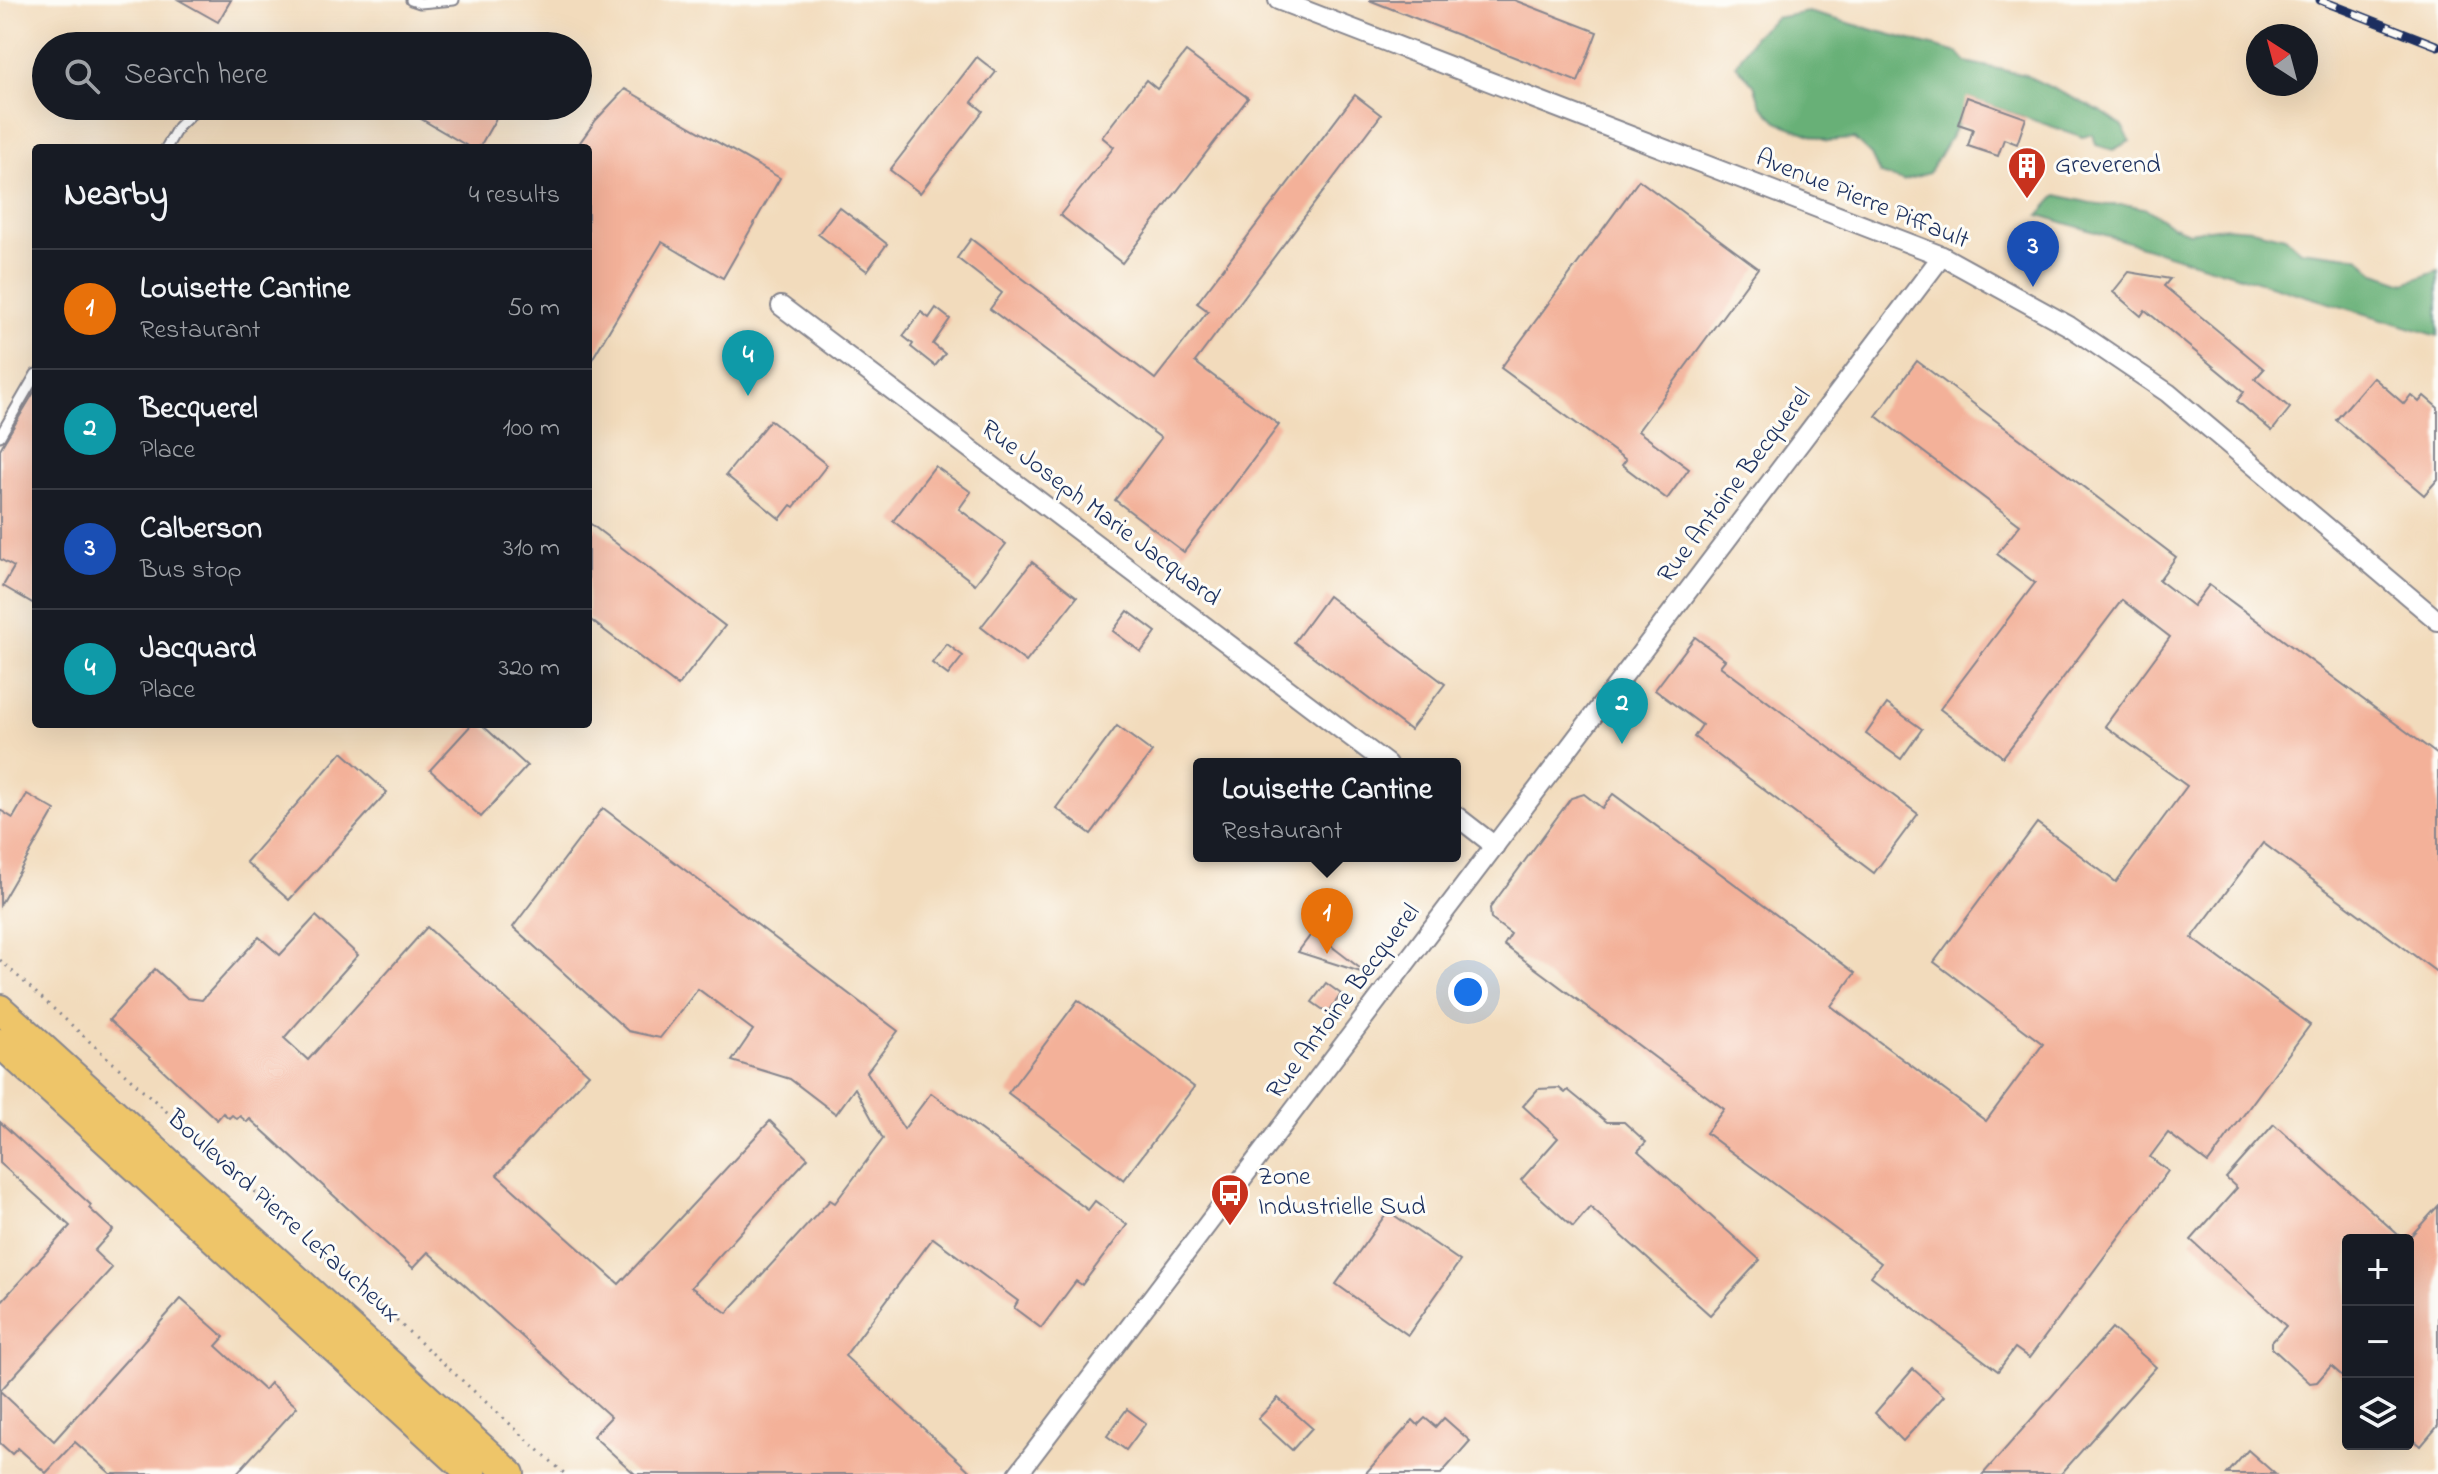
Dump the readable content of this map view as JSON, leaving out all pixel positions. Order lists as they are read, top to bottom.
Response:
{
  "streets": {
    "main road": ["Boulevard Pierre Lefaucheux"],
    "street": ["Avenue Pierre Piffault", "Rue Antoine Becquerel", "Rue Joseph Marie Jacquard"]
  },
  "crossings": [
    ["Avenue Pierre Piffault", "Rue Antoine Becquerel"]
  ],
  "places": {
    "building": ["Greverend"],
    "bus stop": ["Zone Industrielle Sud"]
  },
  "north": "top left",
  "page": {
    "search": "Search here",
    "heading": ["Nearby", "4 results"],
    "pins": [
      "3",
      "4",
      "2",
      "1"
    ],
    "list": [
      {
        "mark": "1",
        "name": "Louisette Cantine",
        "note": "Restaurant",
        "value": "50 m"
      },
      {
        "mark": "2",
        "name": "Becquerel",
        "note": "Place",
        "value": "100 m"
      },
      {
        "mark": "3",
        "name": "Calberson",
        "note": "Bus stop",
        "value": "310 m"
      },
      {
        "mark": "4",
        "name": "Jacquard",
        "note": "Place",
        "value": "320 m"
      }
    ],
    "popup": ["Louisette Cantine", "Restaurant"],
    "map_buttons": ["+", "−"]
  }
}
